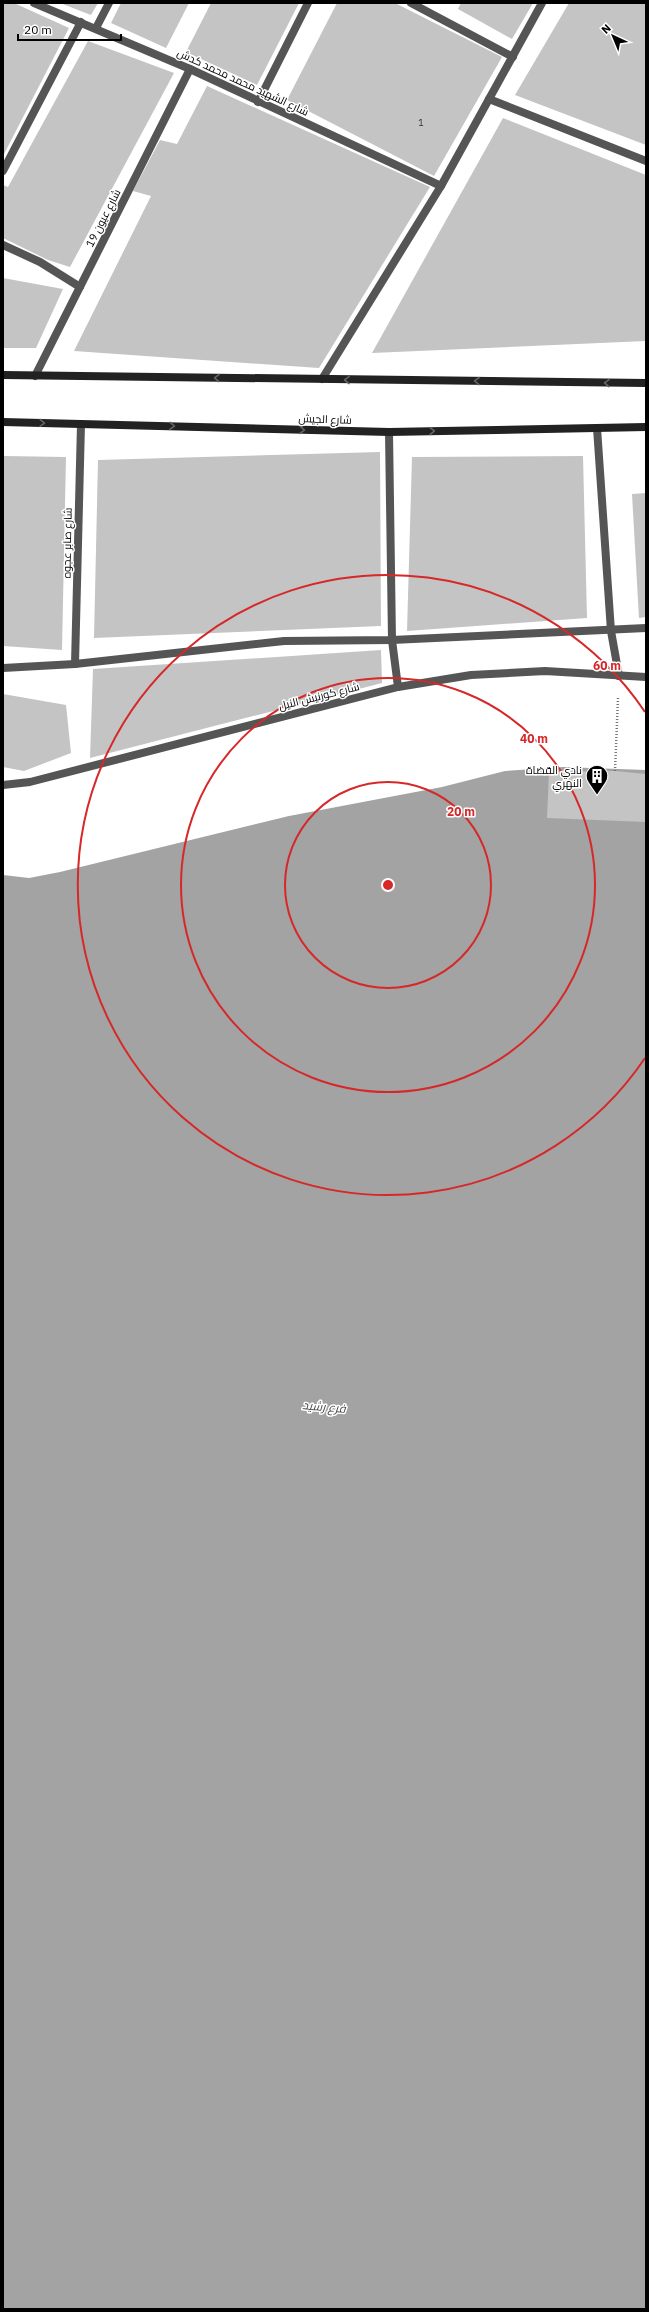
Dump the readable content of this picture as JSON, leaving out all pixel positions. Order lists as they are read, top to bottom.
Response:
{
  "streets": {
    "main road": ["شارع الجيش"],
    "street": [
      "شارع الشهيد محمد محمد كدش",
      "شارع عيون 19",
      "شارع صابر عجوه",
      "شارع كورنيش النيل"
    ]
  },
  "crossings": [
    ["شارع الشهيد محمد محمد كدش", "شارع عيون 19"],
    ["شارع الجيش", "شارع صابر عجوه"]
  ],
  "water": ["فرع رشيد"],
  "places": {
    "building": ["نادي القضاة النهري"]
  },
  "house_numbers": ["1"],
  "scale_bar": "20 m",
  "north": "top left",
  "rings": ["60 m", "40 m", "20 m"]
}
